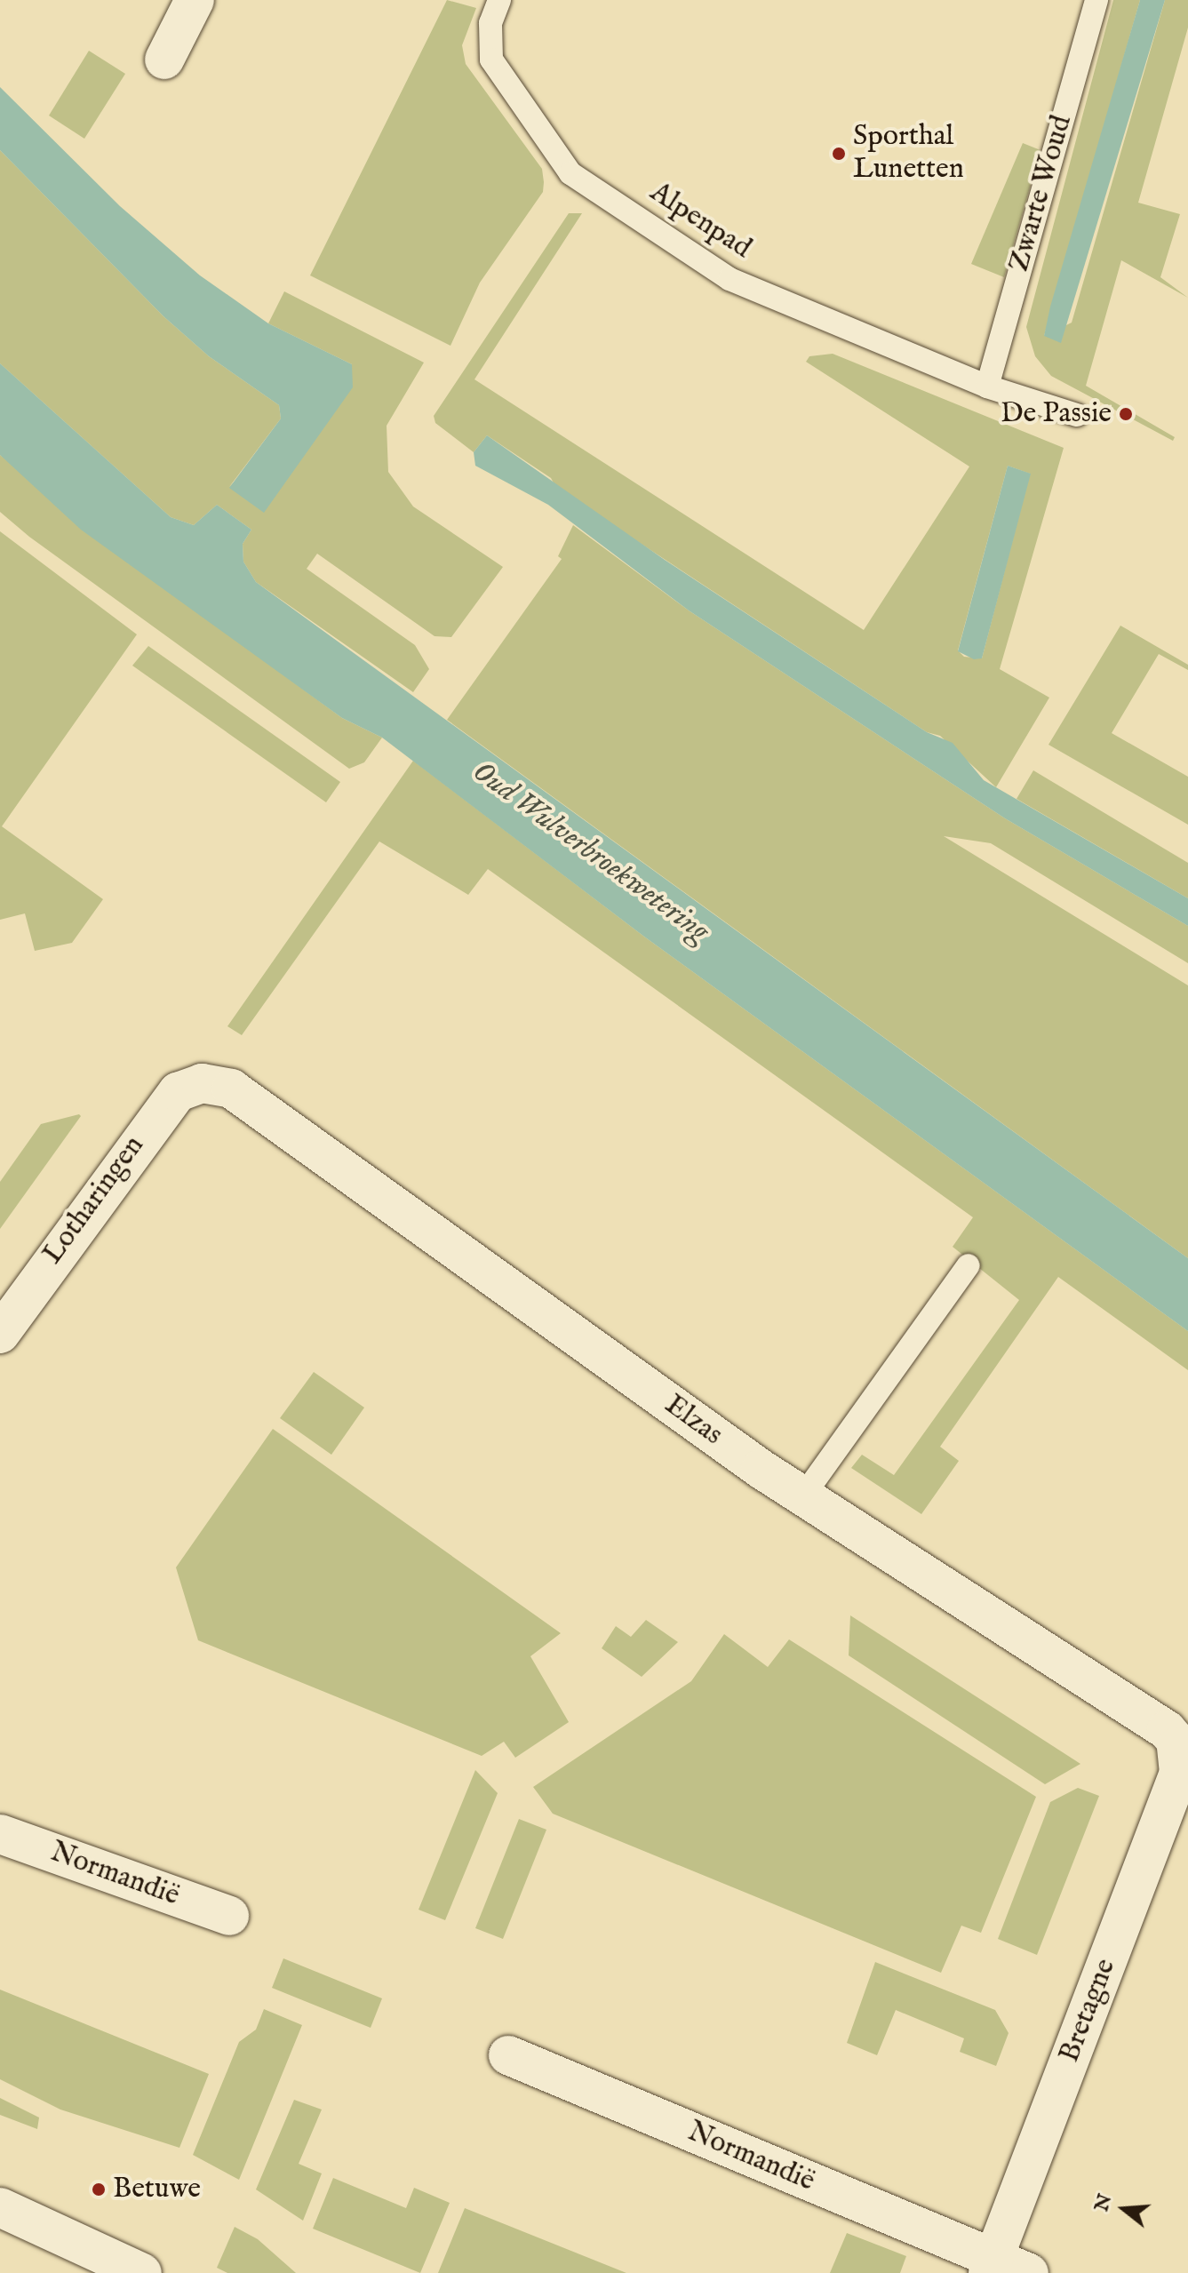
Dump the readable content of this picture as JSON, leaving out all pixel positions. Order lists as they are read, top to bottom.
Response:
{
  "streets": {
    "street": [
      "Lotharingen",
      "Elzas",
      "Normandië",
      "Bretagne"
    ],
    "lane": ["Zwarte Woud", "Alpenpad"]
  },
  "crossings": [
    ["Zwarte Woud", "Alpenpad"],
    ["Lotharingen", "Elzas"],
    ["Elzas", "Bretagne"],
    ["Normandië", "Bretagne"]
  ],
  "water": ["Oud Wulverbroekwetering"],
  "places": ["Sporthal Lunetten", "De Passie", "Betuwe"],
  "north": "left"
}
